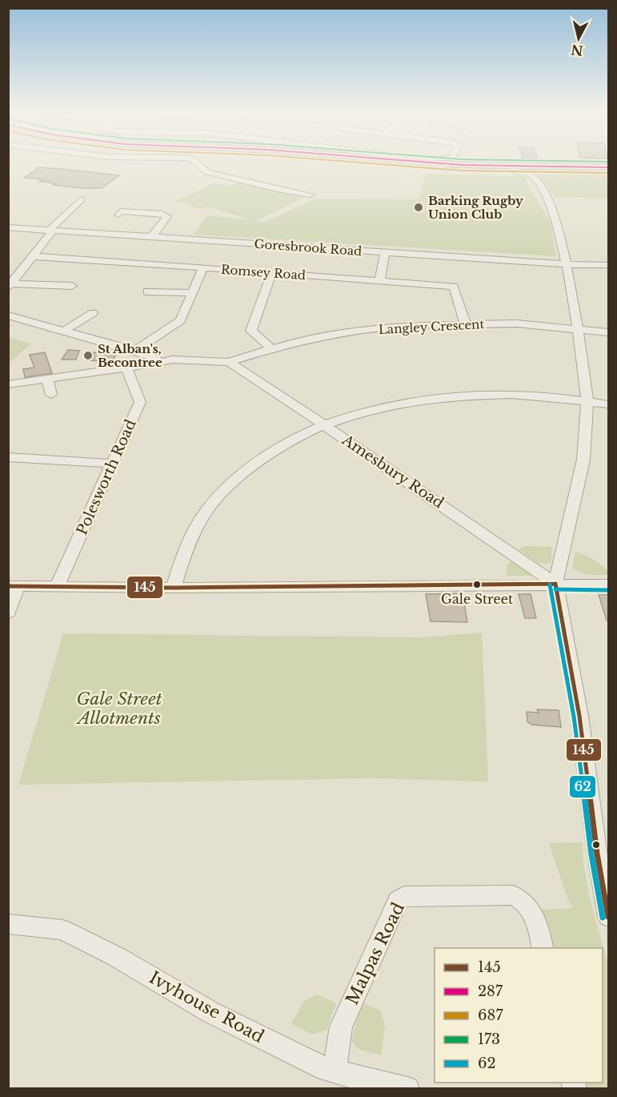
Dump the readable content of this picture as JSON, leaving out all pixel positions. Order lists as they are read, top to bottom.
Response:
{
  "streets": {
    "street": [
      "Goresbrook Road",
      "Romsey Road",
      "Langley Crescent",
      "Amesbury Road",
      "Polesworth Road",
      "Malpas Road",
      "Ivyhouse Road"
    ]
  },
  "crossings": [
    ["Romsey Road", "Langley Crescent"],
    ["Langley Crescent", "Amesbury Road"],
    ["Malpas Road", "Ivyhouse Road"]
  ],
  "parks": ["Gale Street Allotments"],
  "places": ["Barking Rugby Union Club", "St Alban's, Becontree", "Gale Street"],
  "lines": [
    "transit line 287",
    "transit line 687",
    "transit line 145",
    "transit line 62"
  ],
  "legend": [
    "145",
    "287",
    "687",
    "173",
    "62"
  ],
  "north": "bottom"
}
